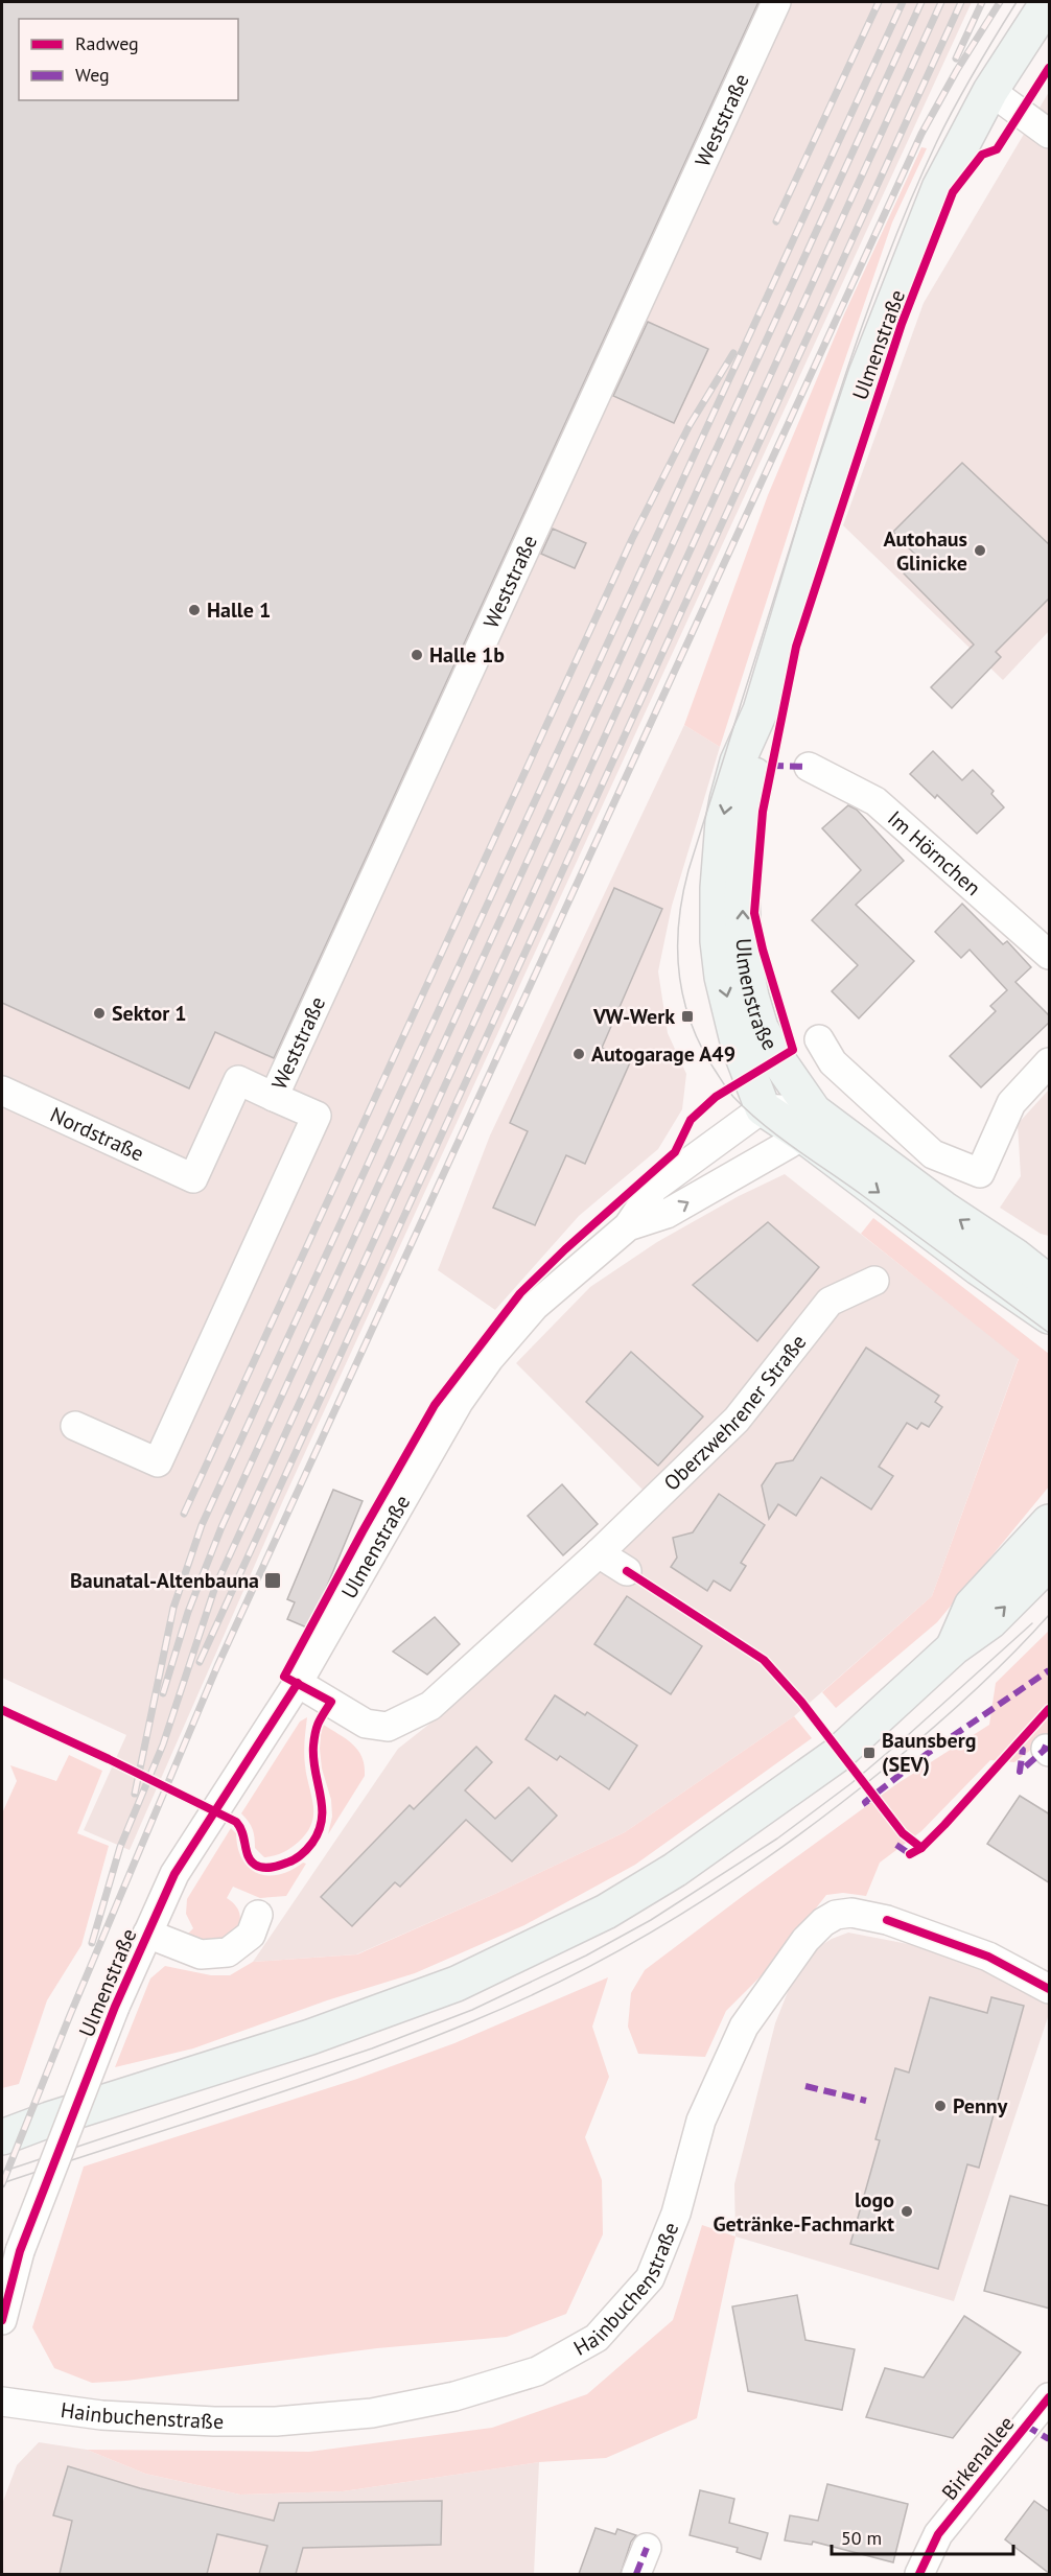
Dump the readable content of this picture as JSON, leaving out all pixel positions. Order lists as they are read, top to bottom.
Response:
{
  "streets": {
    "main road": ["Ulmenstraße"],
    "street": [
      "Weststraße",
      "Im Hörnchen",
      "Nordstraße",
      "Oberzwehrener Straße",
      "Hainbuchenstraße",
      "Birkenallee"
    ]
  },
  "crossings": [
    ["Weststraße", "Nordstraße"],
    ["Ulmenstraße", "Oberzwehrener Straße"]
  ],
  "places": {
    "other": [
      "Autohaus Glinicke",
      "Halle 1",
      "Halle 1b",
      "Sektor 1",
      "Autogarage A49",
      "Penny",
      "logo Getränke-Fachmarkt"
    ],
    "transit": ["VW-Werk", "Baunatal-Altenbauna", "Baunsberg (SEV)"]
  },
  "legend": ["Radweg", "Weg"],
  "scale_bar": "50 m"
}
